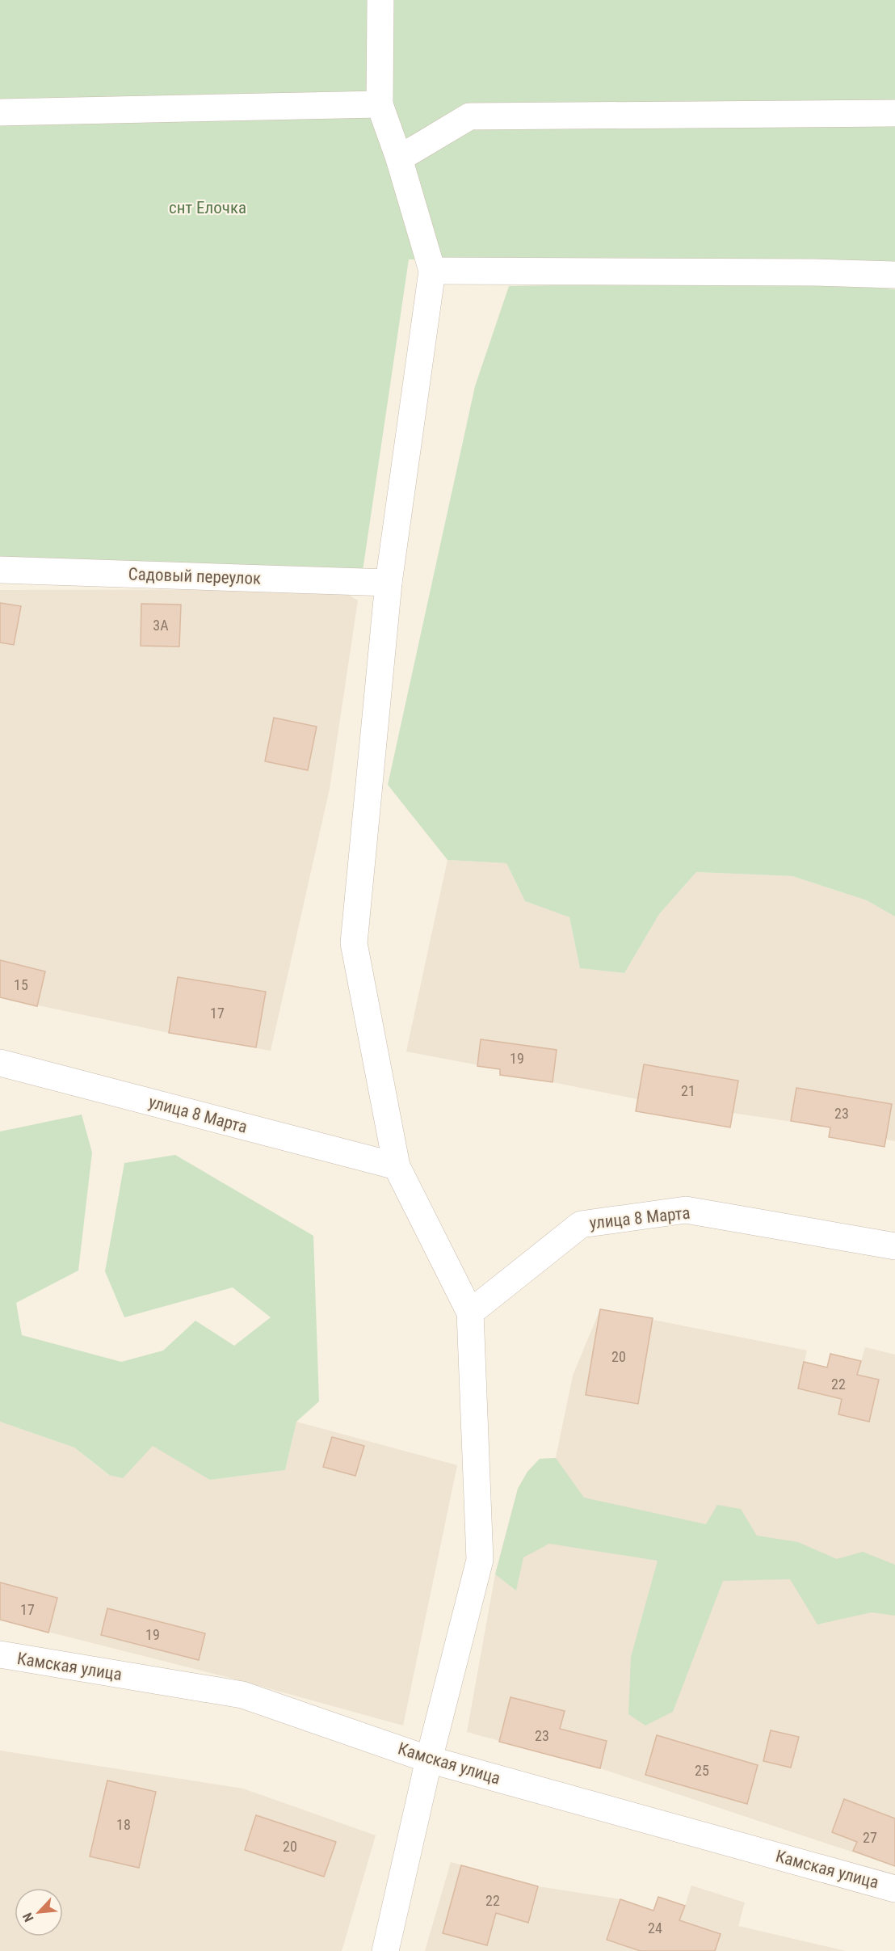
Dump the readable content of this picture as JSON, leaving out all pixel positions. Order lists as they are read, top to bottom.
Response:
{
  "streets": {
    "street": ["Садовый переулок", "улица 8 Марта", "Камская улица"]
  },
  "parks": ["снт Елочка"],
  "house_numbers": [
    "3А",
    "15",
    "17",
    "19",
    "21",
    "23",
    "20",
    "22",
    "17",
    "19",
    "23",
    "25",
    "18",
    "27",
    "20",
    "22",
    "24"
  ],
  "north": "bottom left"
}
